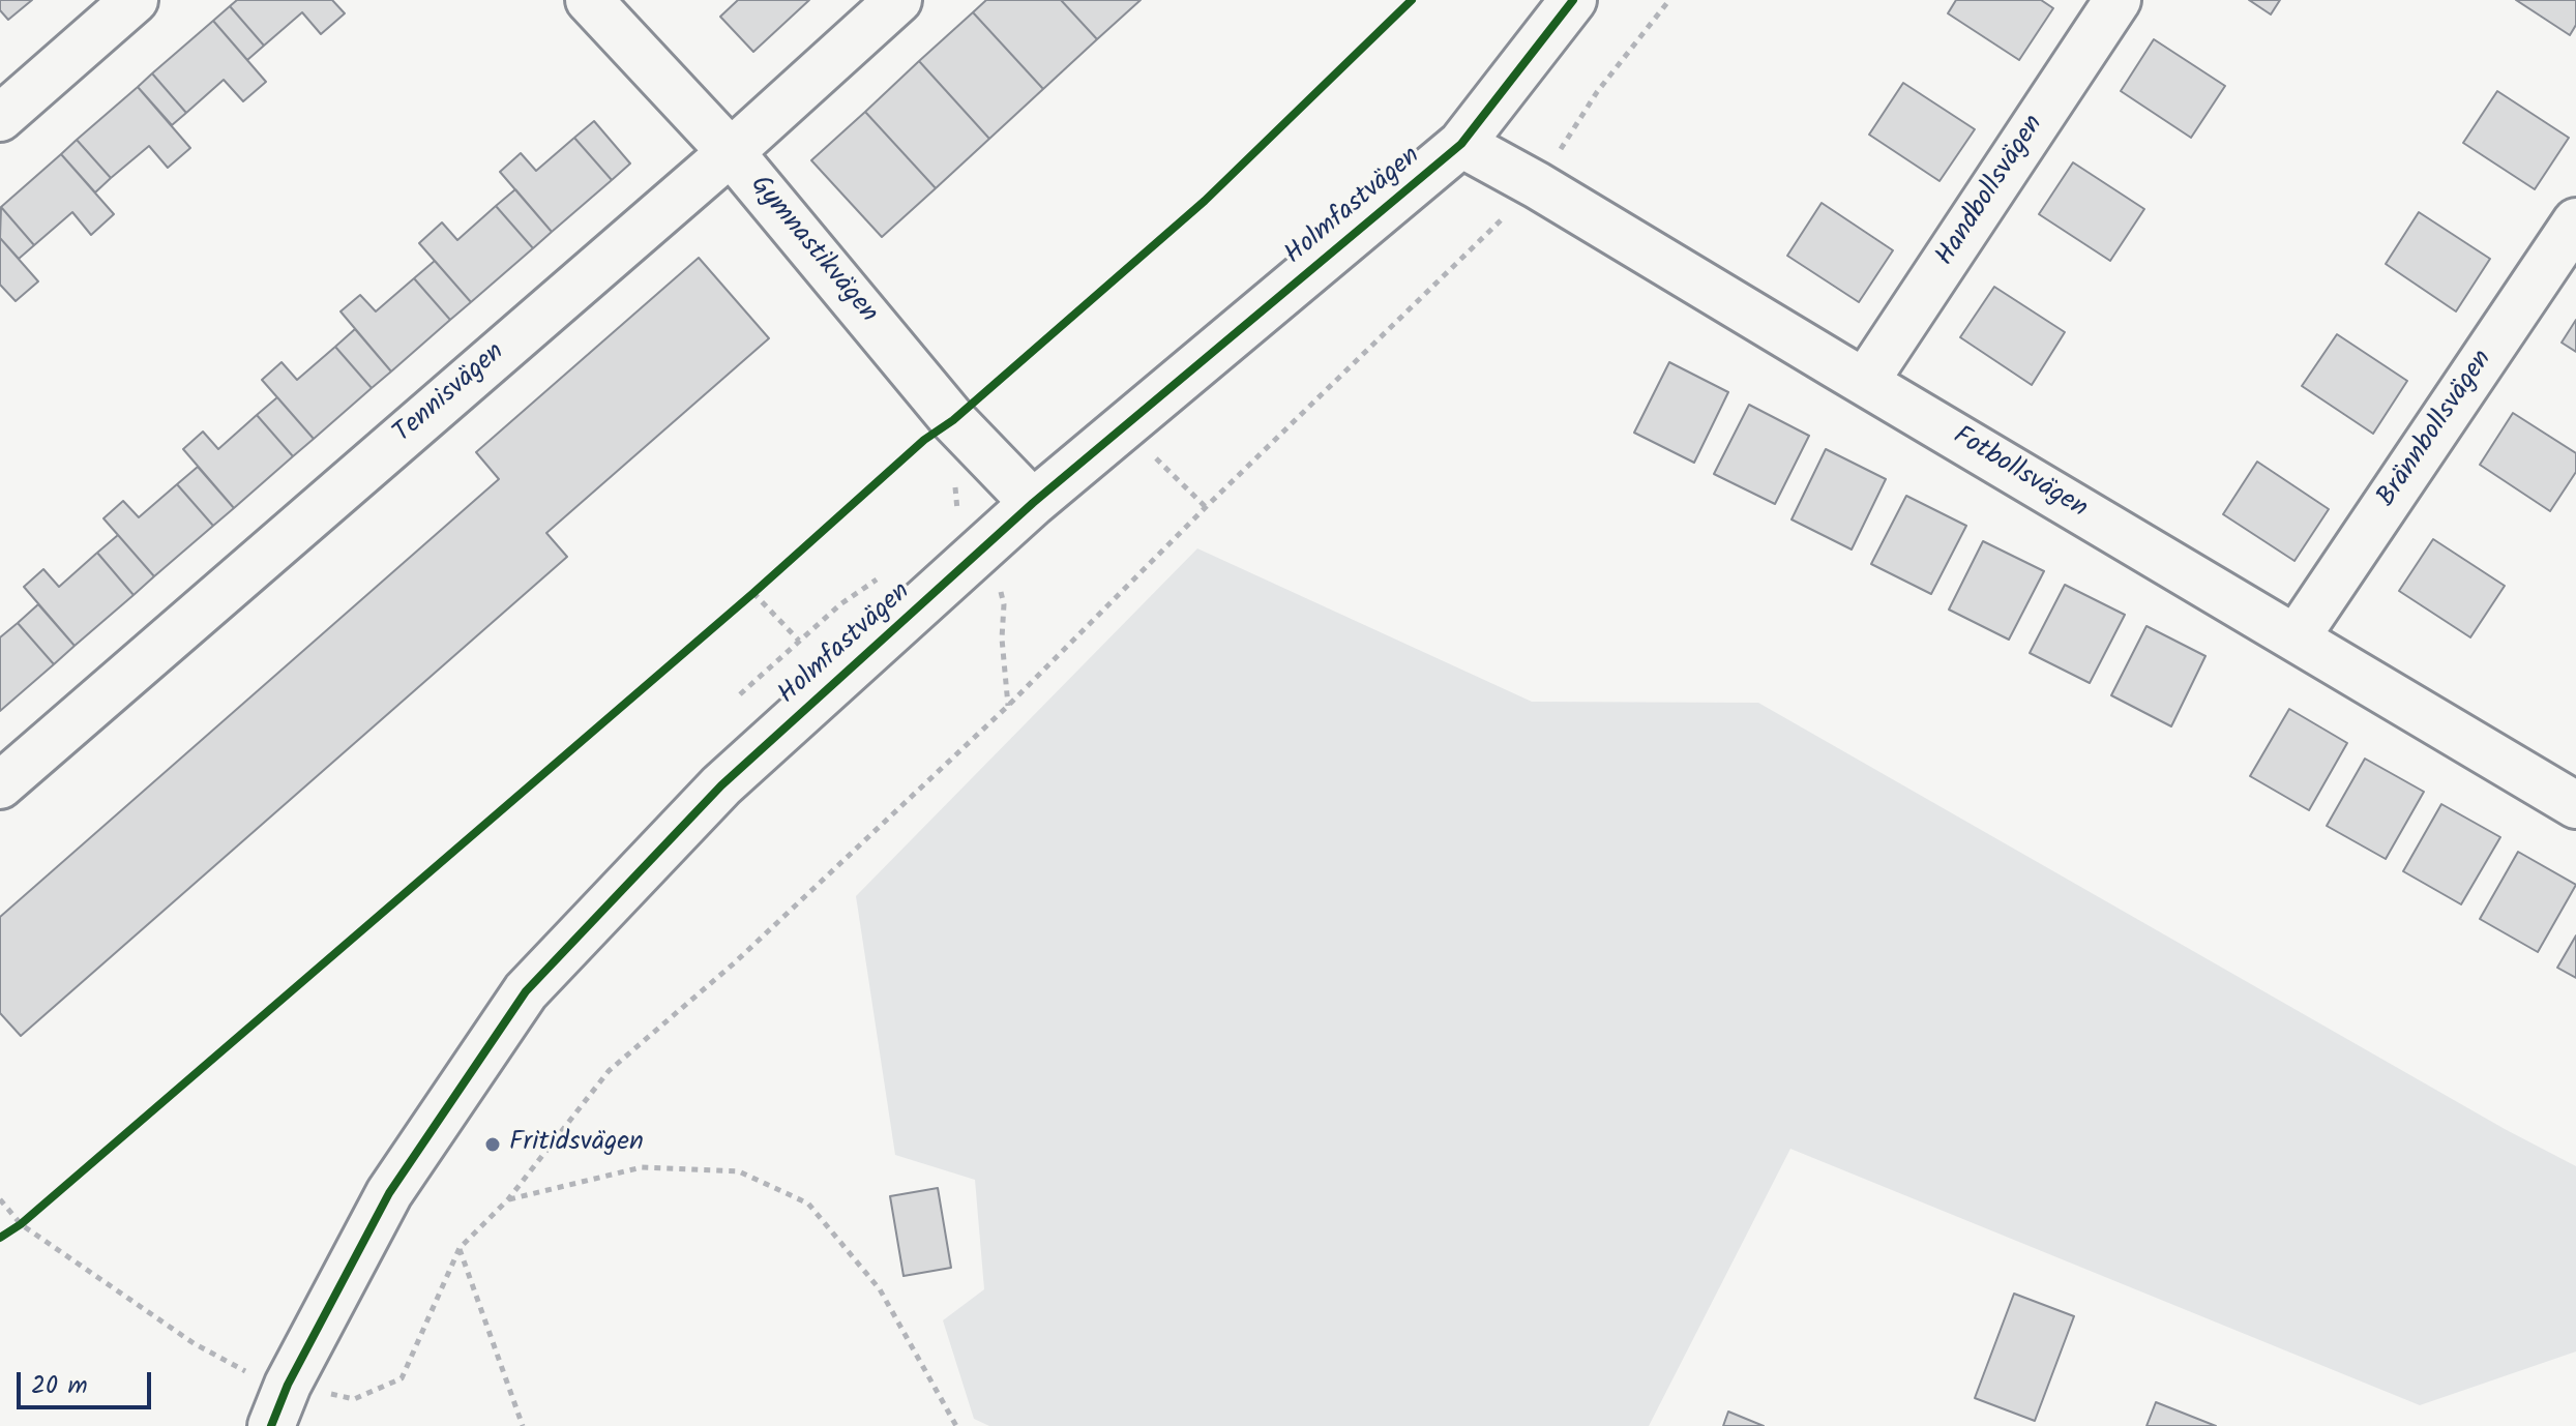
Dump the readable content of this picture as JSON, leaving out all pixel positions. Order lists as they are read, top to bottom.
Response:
{
  "streets": {
    "street": [
      "Handbollsvägen",
      "Holmfastvägen",
      "Gymnastikvägen",
      "Tennisvägen",
      "Brännbollsvägen",
      "Fotbollsvägen"
    ]
  },
  "crossings": [
    ["Handbollsvägen", "Fotbollsvägen"],
    ["Holmfastvägen", "Gymnastikvägen"],
    ["Holmfastvägen", "Fotbollsvägen"],
    ["Gymnastikvägen", "Tennisvägen"],
    ["Brännbollsvägen", "Fotbollsvägen"]
  ],
  "places": ["Fritidsvägen"],
  "scale_bar": "20 m"
}
